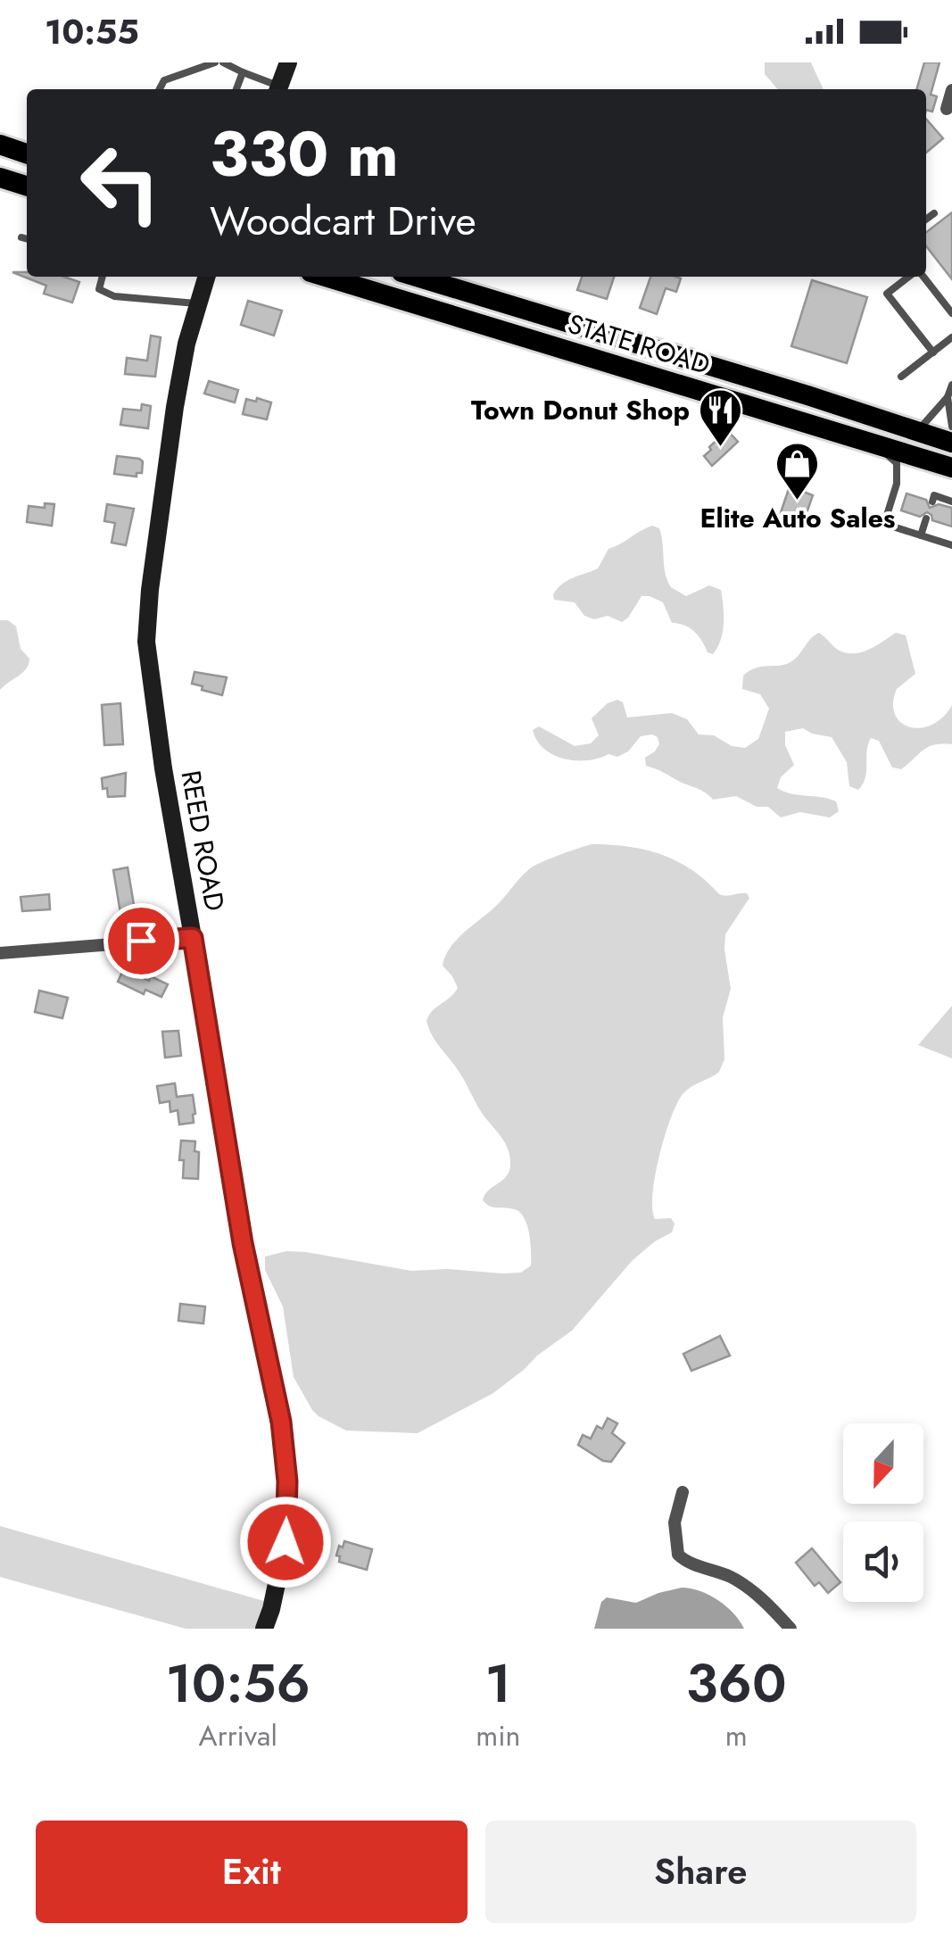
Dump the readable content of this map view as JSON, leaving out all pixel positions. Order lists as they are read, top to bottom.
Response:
{
  "streets": {
    "main road": ["STATE ROAD"],
    "street": ["REED ROAD"]
  },
  "places": {
    "restaurant": ["Town Donut Shop"],
    "shop": ["Elite Auto Sales"]
  },
  "north": "bottom",
  "page": {
    "status": "10:55",
    "turn": ["330 m", "Woodcart Drive"],
    "eta": [
      "10:56",
      "Arrival",
      "1",
      "min",
      "360",
      "m"
    ],
    "buttons": ["Exit", "Share"]
  }
}
